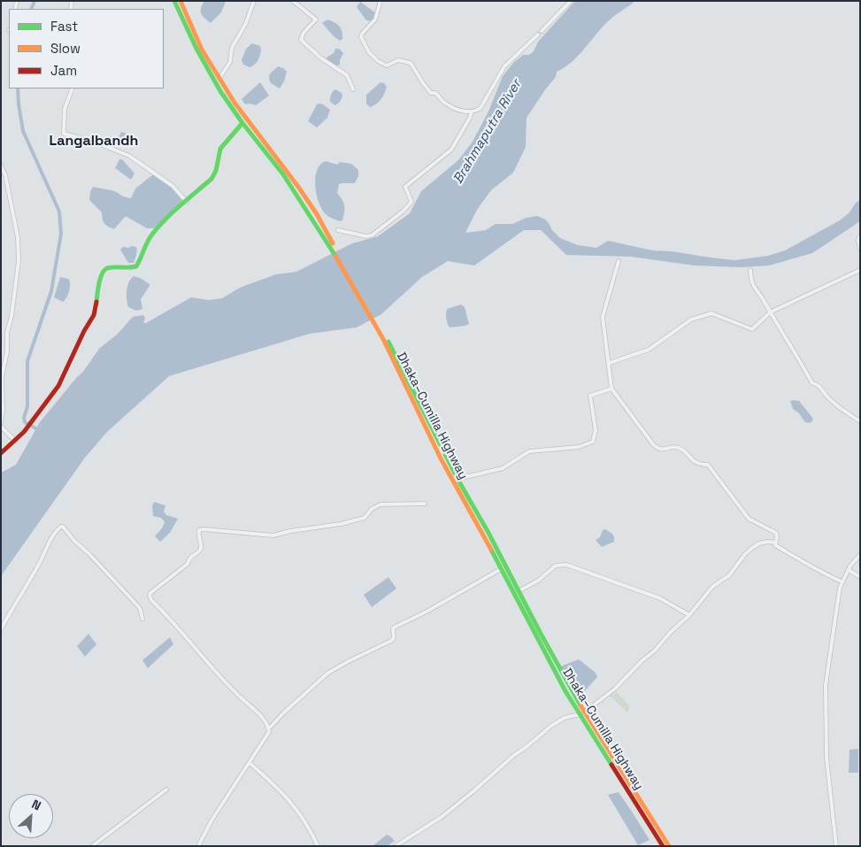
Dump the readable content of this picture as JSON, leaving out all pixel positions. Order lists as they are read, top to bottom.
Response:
{
  "streets": {
    "main road": ["Dhaka–Cumilla Highway"]
  },
  "districts": ["Langalbandh"],
  "water": ["Brahmaputra River"],
  "legend": ["Fast", "Slow", "Jam"],
  "north": "top right"
}
